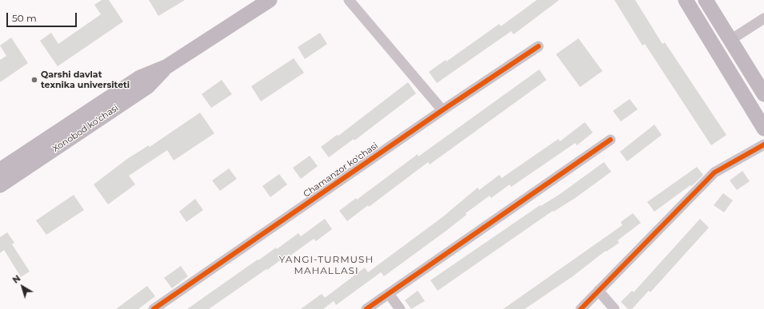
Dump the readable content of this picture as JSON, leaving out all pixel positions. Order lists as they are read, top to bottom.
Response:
{
  "streets": {
    "main road": ["Xonobod ko'chasi"],
    "street": ["Chamanzor ko'chasi"]
  },
  "districts": ["YANGI-TURMUSH MAHALLASI"],
  "places": ["Qarshi davlat texnika universiteti"],
  "scale_bar": "50 m",
  "north": "top left"
}
